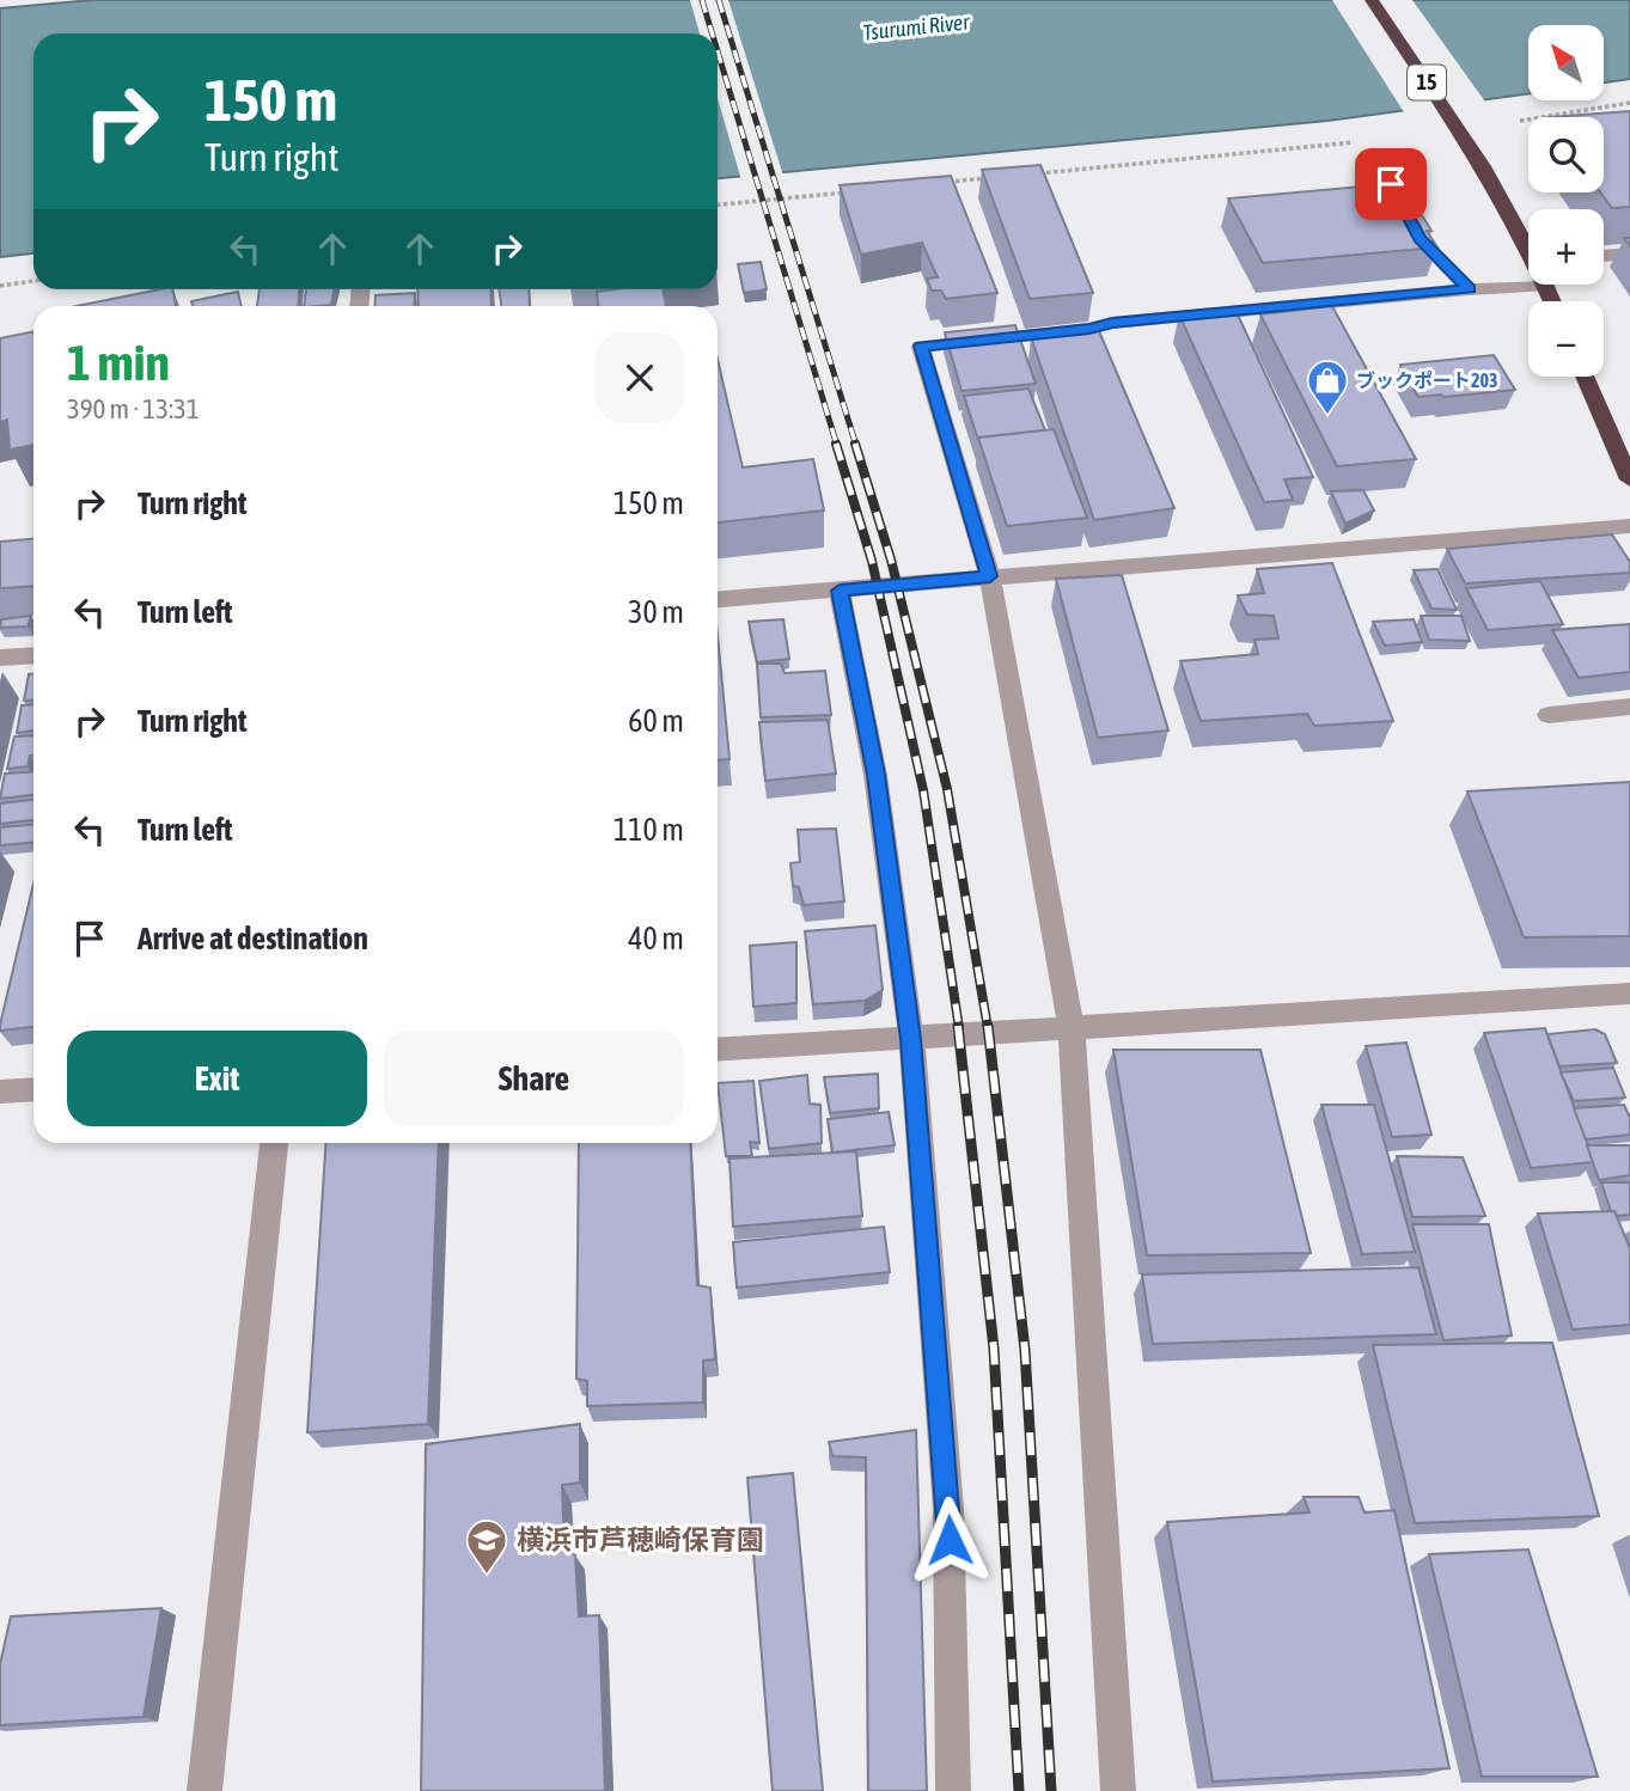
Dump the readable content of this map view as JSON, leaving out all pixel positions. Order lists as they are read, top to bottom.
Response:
{
  "streets": {
    "highway": ["15"]
  },
  "water": ["Tsurumi River"],
  "places": {
    "shop": ["ブックポート203"],
    "school or university": ["横浜市芦穂崎保育園"]
  },
  "north": "top left",
  "page": {
    "map_buttons": ["+", "−"],
    "turn": ["150 m", "Turn right"],
    "heading": ["1 min", "390 m · 13:31"],
    "list": [
      {
        "name": "Turn right",
        "value": "150 m"
      },
      {
        "name": "Turn left",
        "value": "30 m"
      },
      {
        "name": "Turn right",
        "value": "60 m"
      },
      {
        "name": "Turn left",
        "value": "110 m"
      },
      {
        "name": "Arrive at destination",
        "value": "40 m"
      }
    ],
    "buttons": ["Exit", "Share"]
  }
}
